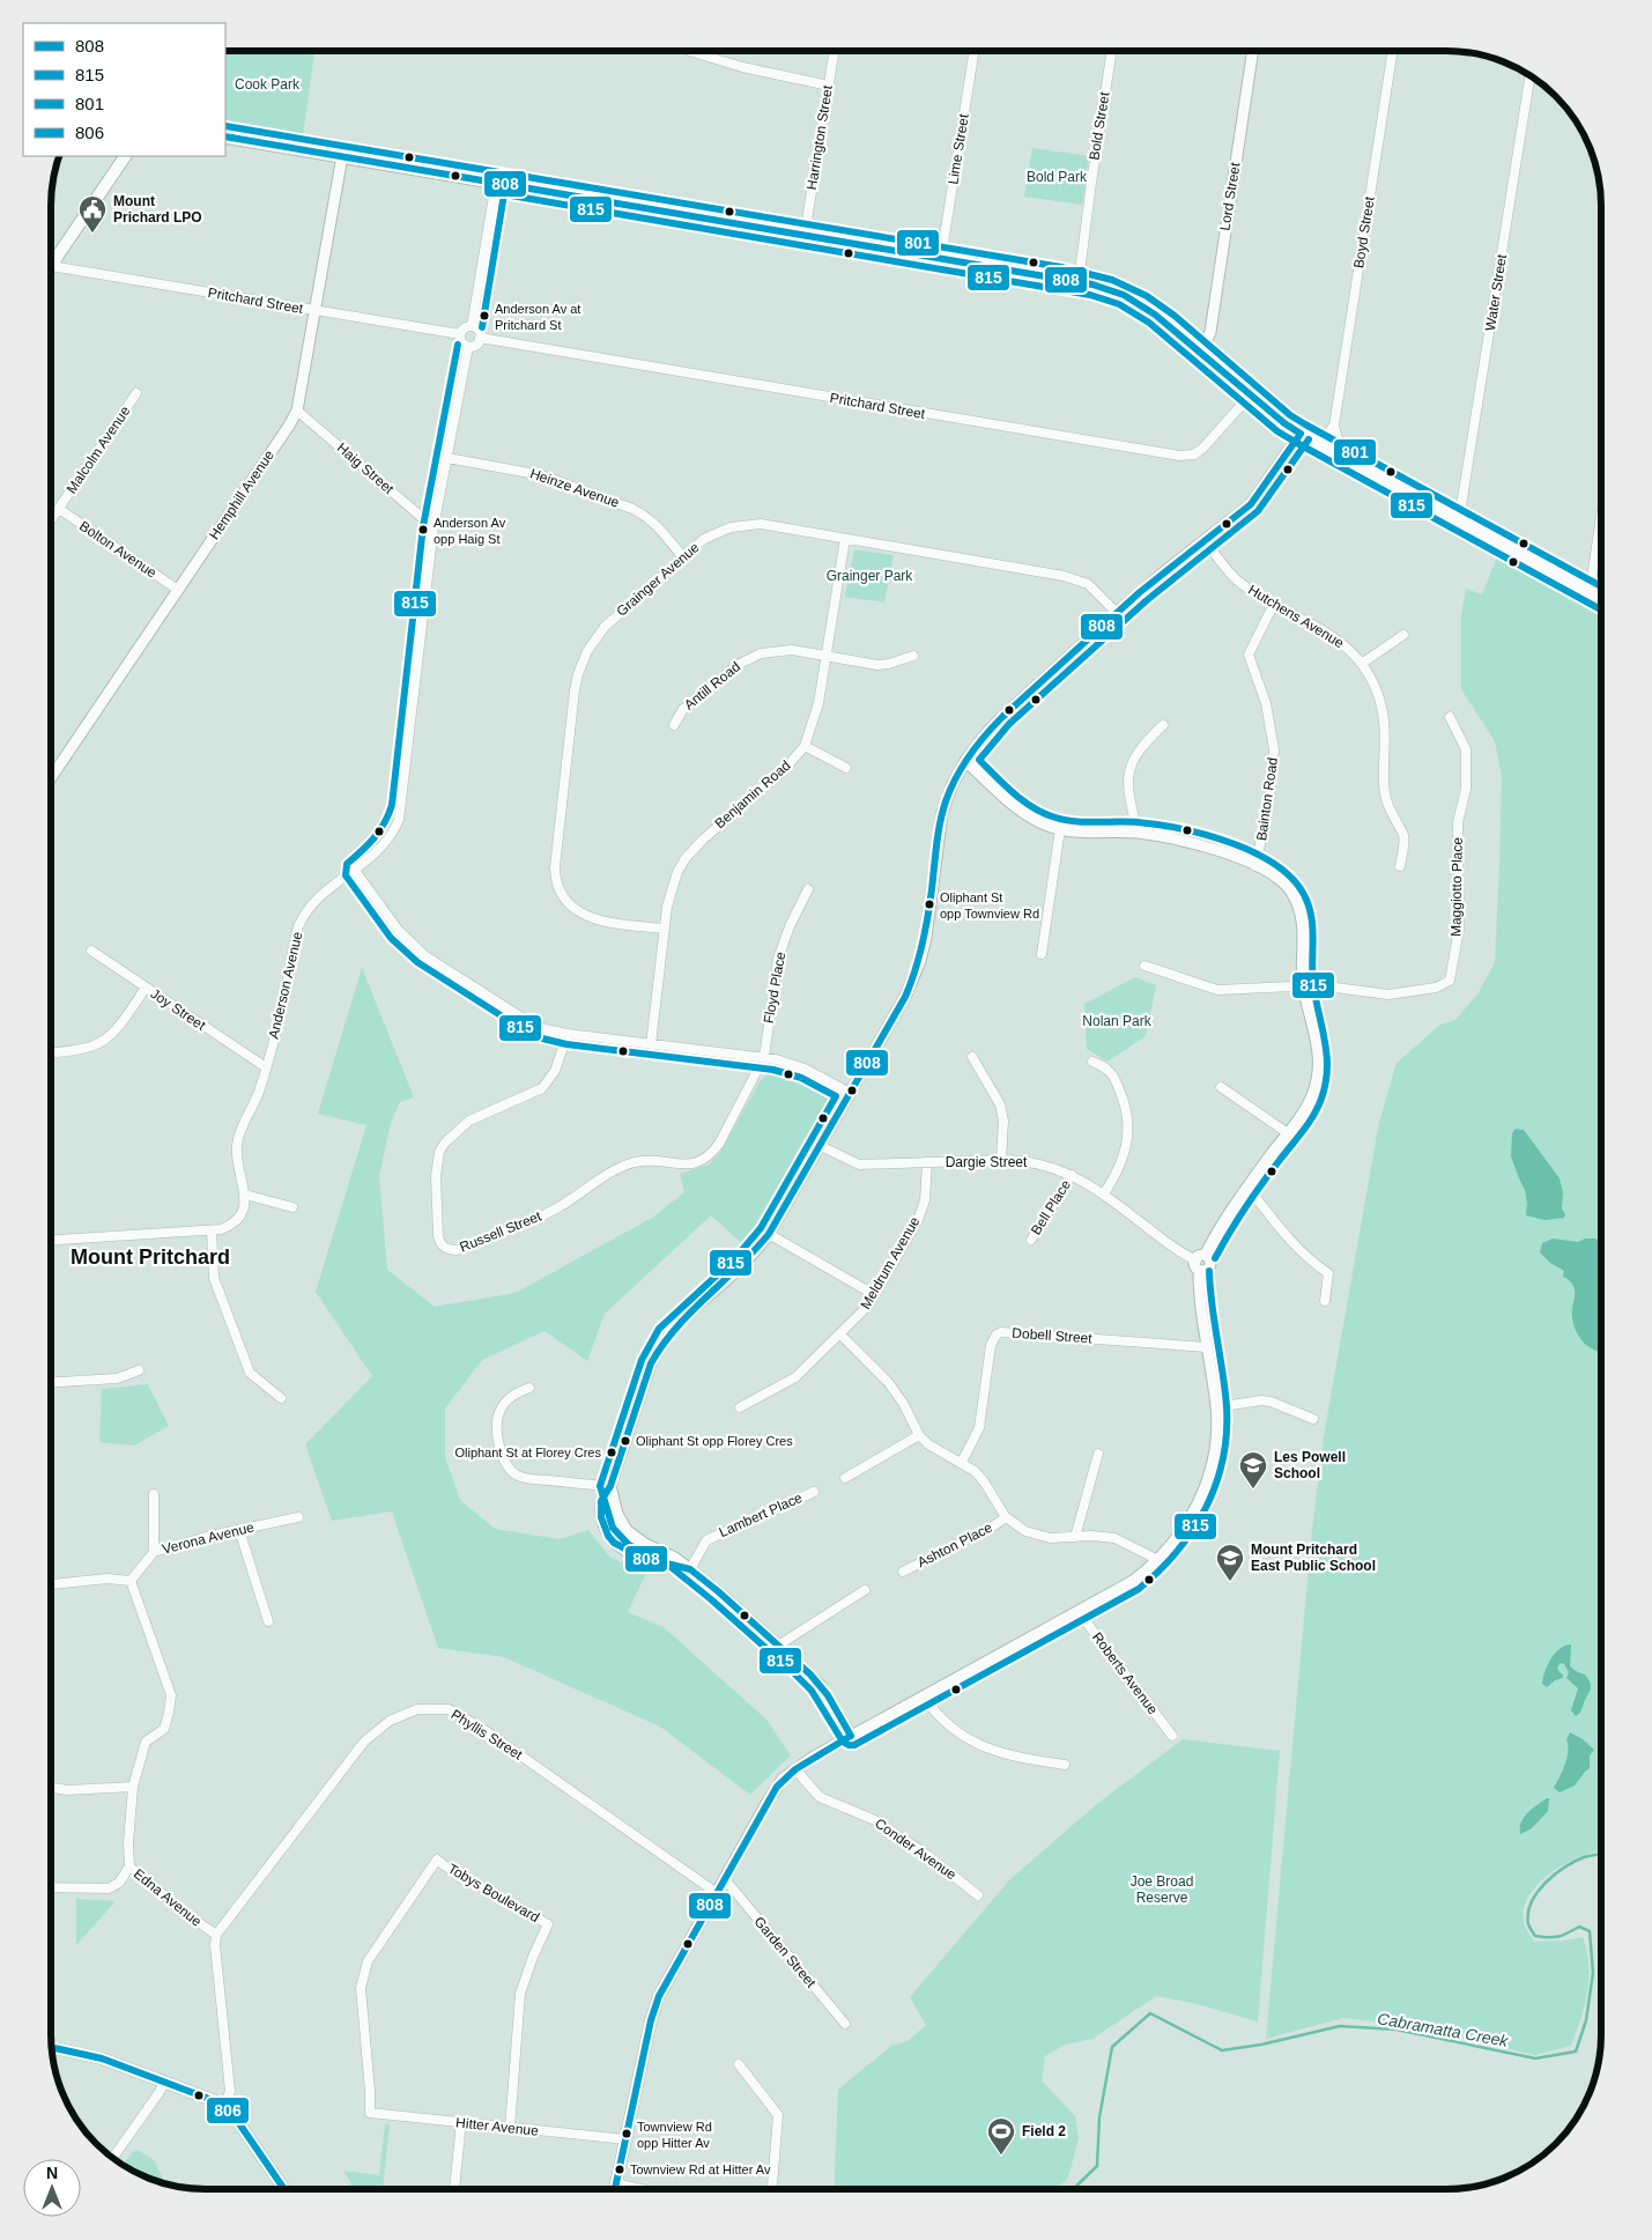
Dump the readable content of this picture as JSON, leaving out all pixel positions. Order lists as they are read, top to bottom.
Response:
{
  "streets": {
    "street": [
      "Bold Street",
      "Harrington Street",
      "Lime Street",
      "Lord Street",
      "Boyd Street",
      "Water Street",
      "Pritchard Street",
      "Malcolm Avenue",
      "Haig Street",
      "Heinze Avenue",
      "Hemphill Avenue",
      "Bolton Avenue",
      "Grainger Avenue",
      "Hutchens Avenue",
      "Antill Road",
      "Benjamin Road",
      "Bainton Road",
      "Maggiotto Place",
      "Anderson Avenue",
      "Floyd Place",
      "Joy Street",
      "Dargie Street",
      "Bell Place",
      "Russell Street",
      "Meldrum Avenue",
      "Dobell Street",
      "Lambert Place",
      "Verona Avenue",
      "Ashton Place",
      "Roberts Avenue",
      "Phyllis Street",
      "Conder Avenue",
      "Tobys Boulevard",
      "Edna Avenue",
      "Garden Street",
      "Hitter Avenue"
    ]
  },
  "crossings": [
    ["Pritchard Street", "Hemphill Avenue"],
    ["Pritchard Street", "Anderson Avenue"],
    ["Malcolm Avenue", "Bolton Avenue"],
    ["Haig Street", "Hemphill Avenue"],
    ["Haig Street", "Anderson Avenue"],
    ["Heinze Avenue", "Grainger Avenue"],
    ["Heinze Avenue", "Anderson Avenue"],
    ["Hemphill Avenue", "Bolton Avenue"],
    ["Grainger Avenue", "Benjamin Road"],
    ["Hutchens Avenue", "Bainton Road"],
    ["Antill Road", "Benjamin Road"],
    ["Anderson Avenue", "Joy Street"],
    ["Floyd Place", "Russell Street"],
    ["Dargie Street", "Bell Place"],
    ["Dargie Street", "Meldrum Avenue"],
    ["Verona Avenue", "Edna Avenue"],
    ["Phyllis Street", "Edna Avenue"],
    ["Tobys Boulevard", "Hitter Avenue"]
  ],
  "districts": ["Mount Pritchard"],
  "water": ["Cabramatta Creek"],
  "parks": [
    "Cook Park",
    "Bold Park",
    "Grainger Park",
    "Nolan Park",
    "Joe Broad Reserve"
  ],
  "places": {
    "public building": ["Mount Prichard LPO"],
    "other": [
      "Anderson Av at Pritchard St",
      "Anderson Av opp Haig St",
      "Oliphant St opp Townview Rd",
      "Oliphant St opp Florey Cres",
      "Oliphant St at Florey Cres",
      "Townview Rd opp Hitter Av",
      "Townview Rd at Hitter Av"
    ],
    "school or university": ["Les Powell School", "Mount Pritchard East Public School"],
    "sports": ["Field 2"]
  },
  "lines": [
    "transit line 801",
    "transit line 808",
    "transit line 815",
    "transit line 806"
  ],
  "legend": [
    "808",
    "815",
    "801",
    "806"
  ],
  "north": "top"
}
